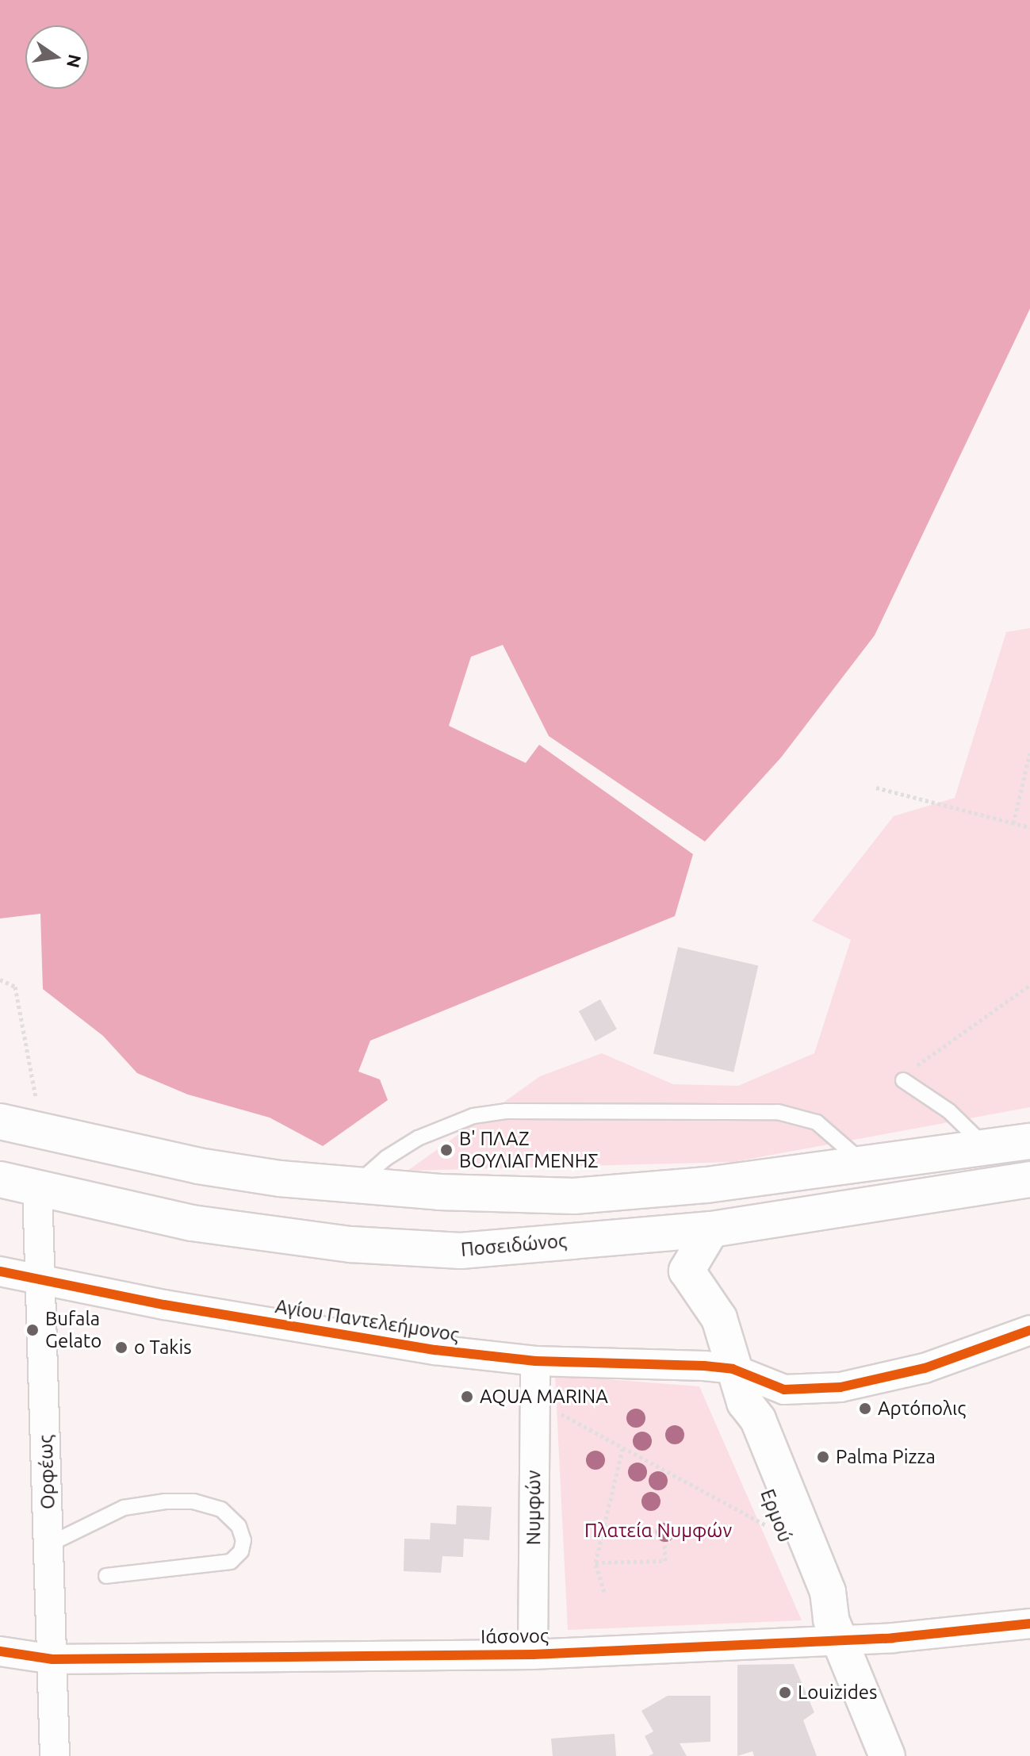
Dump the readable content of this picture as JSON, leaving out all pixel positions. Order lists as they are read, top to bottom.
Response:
{
  "streets": {
    "main road": ["Ποσειδώνος", "Ερμού"],
    "street": [
      "Αγίου Παντελεήμονος",
      "Ορφέως",
      "Νυμφών",
      "Ιάσονος"
    ]
  },
  "crossings": [
    ["Ποσειδώνος", "Ορφέως"],
    ["Ποσειδώνος", "Ερμού"],
    ["Αγίου Παντελεήμονος", "Ορφέως"],
    ["Αγίου Παντελεήμονος", "Νυμφών"],
    ["Αγίου Παντελεήμονος", "Ερμού"],
    ["Ορφέως", "Ιάσονος"],
    ["Νυμφών", "Ιάσονος"],
    ["Ερμού", "Ιάσονος"]
  ],
  "parks": ["Πλατεία Νυμφών"],
  "places": [
    "Β' ΠΛΑΖ ΒΟΥΛΙΑΓΜΕΝΗΣ",
    "Bufala Gelato",
    "o Takis",
    "AQUA MARINA",
    "Αρτόπολις",
    "Palma Pizza",
    "Louizides"
  ],
  "north": "right"
}
